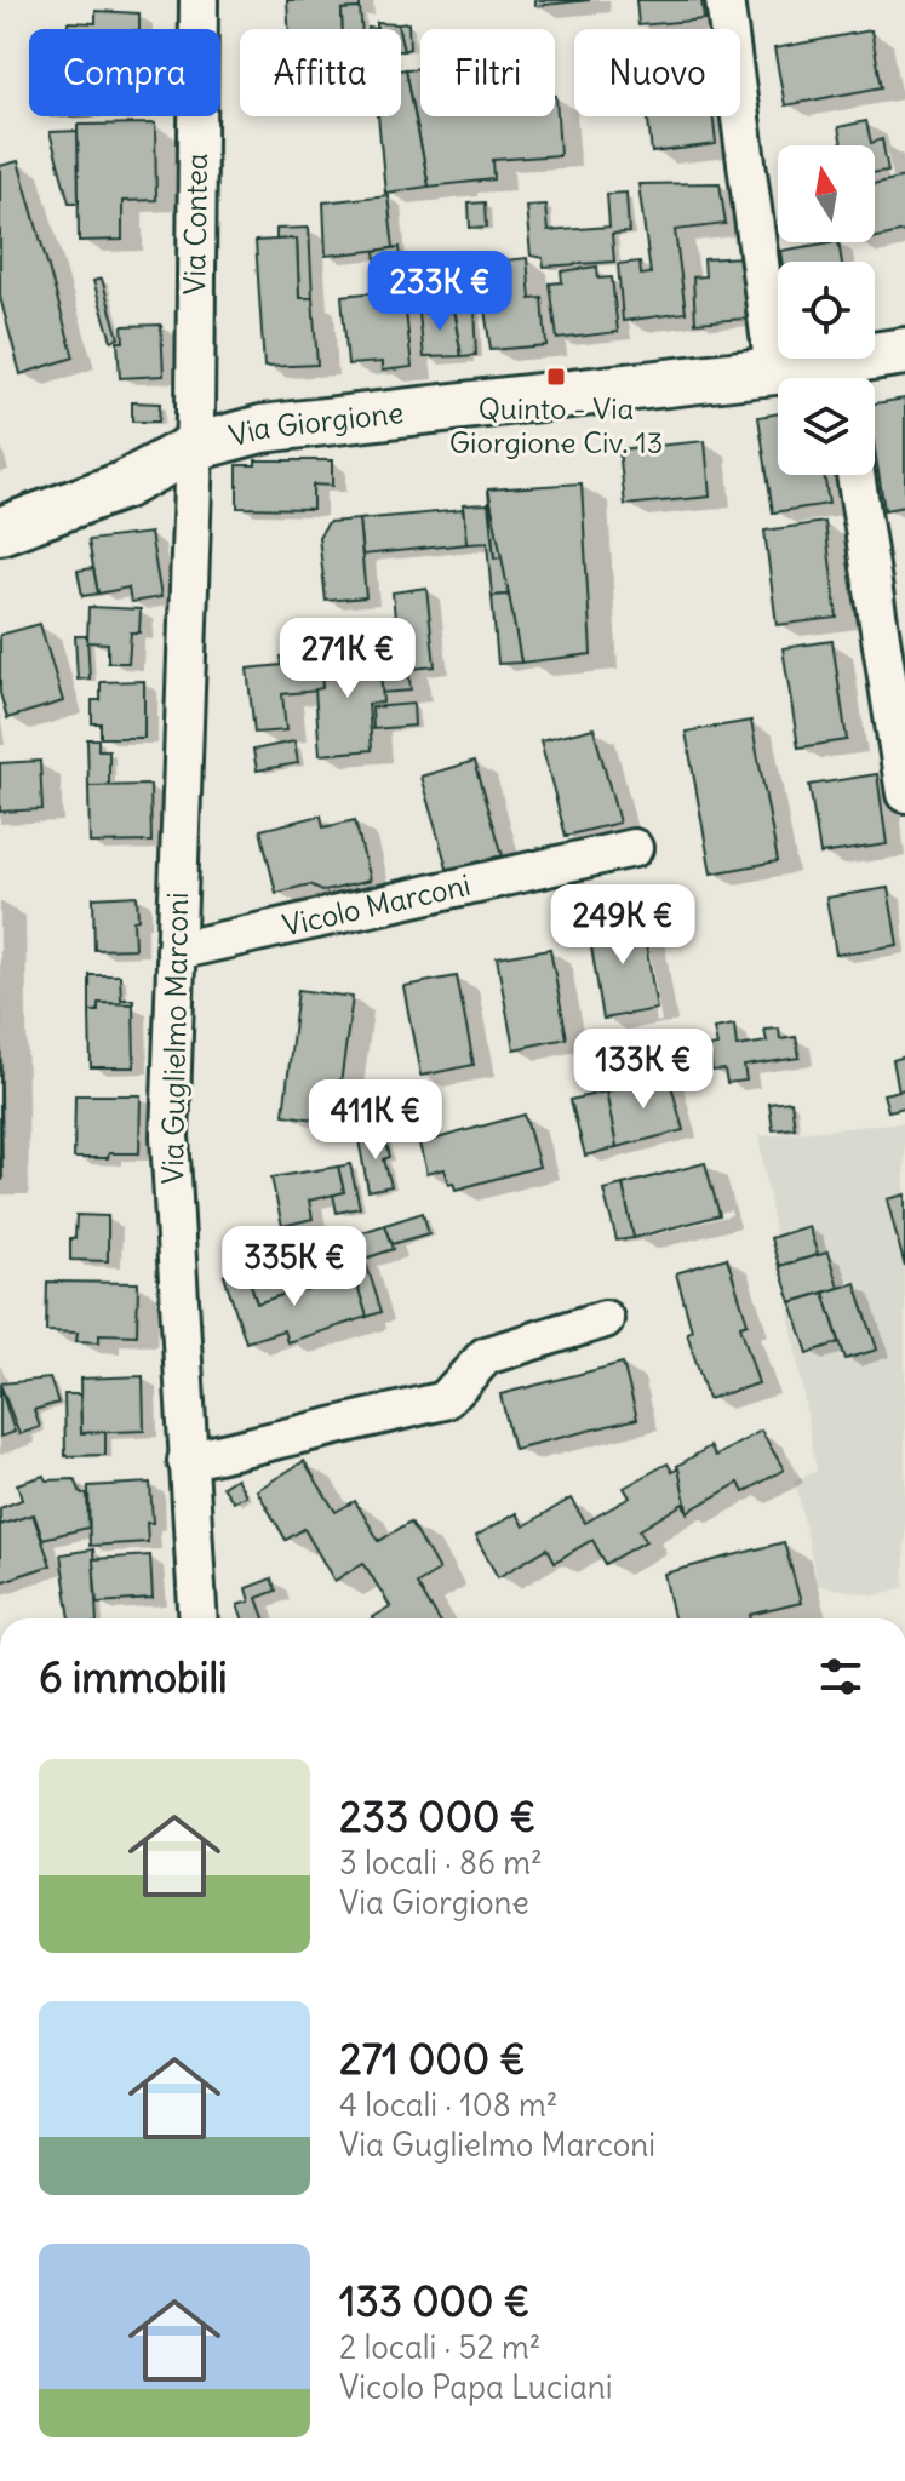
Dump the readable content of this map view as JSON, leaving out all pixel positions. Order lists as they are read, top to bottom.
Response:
{
  "streets": {
    "street": [
      "Via Contea",
      "Via Giorgione",
      "Vicolo Marconi",
      "Via Guglielmo Marconi"
    ]
  },
  "crossings": [
    ["Via Contea", "Via Giorgione"],
    ["Via Contea", "Via Guglielmo Marconi"],
    ["Via Giorgione", "Via Guglielmo Marconi"],
    ["Vicolo Marconi", "Via Guglielmo Marconi"]
  ],
  "places": {
    "transit": ["Quinto - Via Giorgione Civ. 13"]
  },
  "north": "top",
  "page": {
    "chip": [
      "Compra",
      "Affitta",
      "Filtri",
      "Nuovo"
    ],
    "price": [
      "233K €",
      "271K €",
      "249K €",
      "133K €",
      "411K €",
      "335K €"
    ],
    "heading": "6 immobili",
    "list": [
      {
        "name": "233 000 €",
        "note": "3 locali · 86 m² · Via Giorgione"
      },
      {
        "name": "271 000 €",
        "note": "4 locali · 108 m² · Via Guglielmo Marconi"
      },
      {
        "name": "133 000 €",
        "note": "2 locali · 52 m² · Vicolo Papa Luciani"
      }
    ]
  }
}
